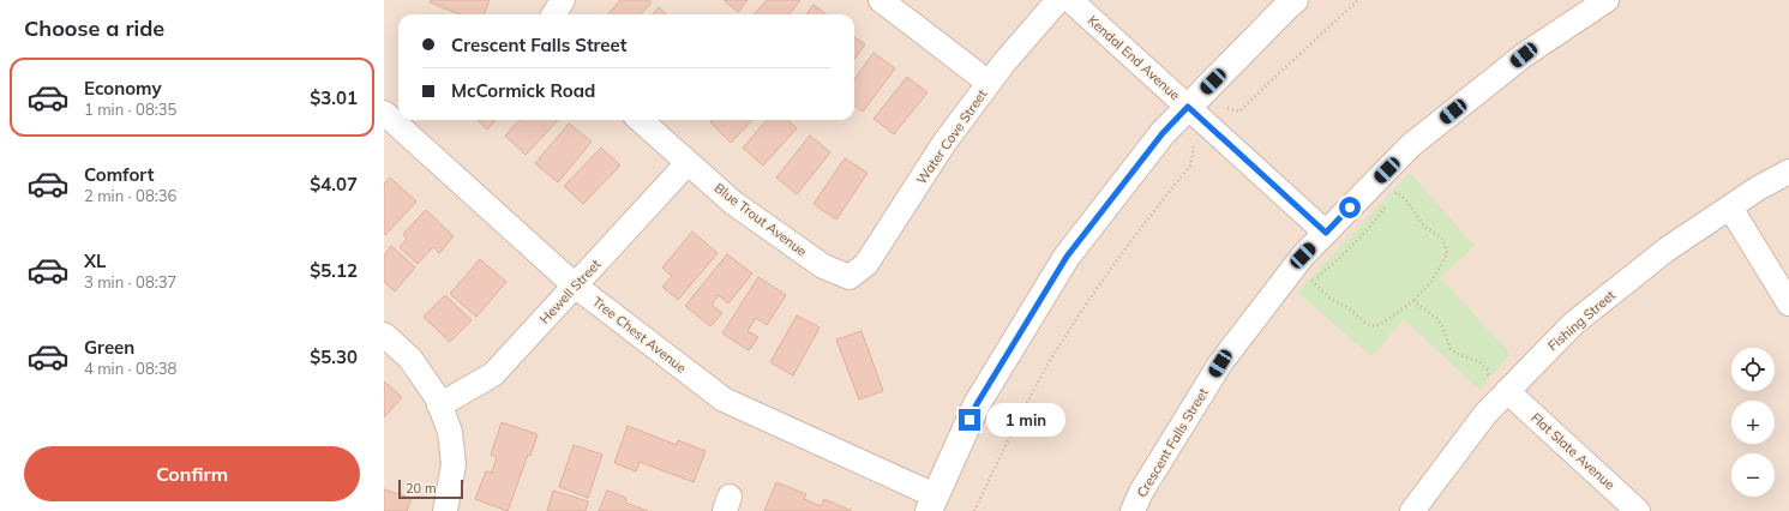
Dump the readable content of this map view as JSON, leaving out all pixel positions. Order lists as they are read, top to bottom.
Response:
{
  "streets": {
    "street": [
      "Kendal End Avenue",
      "Water Cove Street",
      "Blue Trout Avenue",
      "Hewell Street",
      "Fishing Street",
      "Tree Chest Avenue",
      "Crescent Falls Street",
      "Flat Slate Avenue"
    ]
  },
  "crossings": [
    ["Kendal End Avenue", "Crescent Falls Street"],
    ["Water Cove Street", "Blue Trout Avenue"],
    ["Blue Trout Avenue", "Hewell Street"],
    ["Hewell Street", "Tree Chest Avenue"],
    ["Fishing Street", "Flat Slate Avenue"]
  ],
  "scale_bar": "20 m",
  "page": {
    "heading": "Choose a ride",
    "banner": ["Crescent Falls Street", "McCormick Road"],
    "list": [
      {
        "name": "Economy",
        "note": "1 min · 08:35",
        "value": "$3.01"
      },
      {
        "name": "Comfort",
        "note": "2 min · 08:36",
        "value": "$4.07"
      },
      {
        "name": "XL",
        "note": "3 min · 08:37",
        "value": "$5.12"
      },
      {
        "name": "Green",
        "note": "4 min · 08:38",
        "value": "$5.30"
      }
    ],
    "map_buttons": ["+", "−"],
    "bubble": "1 min",
    "buttons": "Confirm",
    "scale": "20 m"
  }
}
